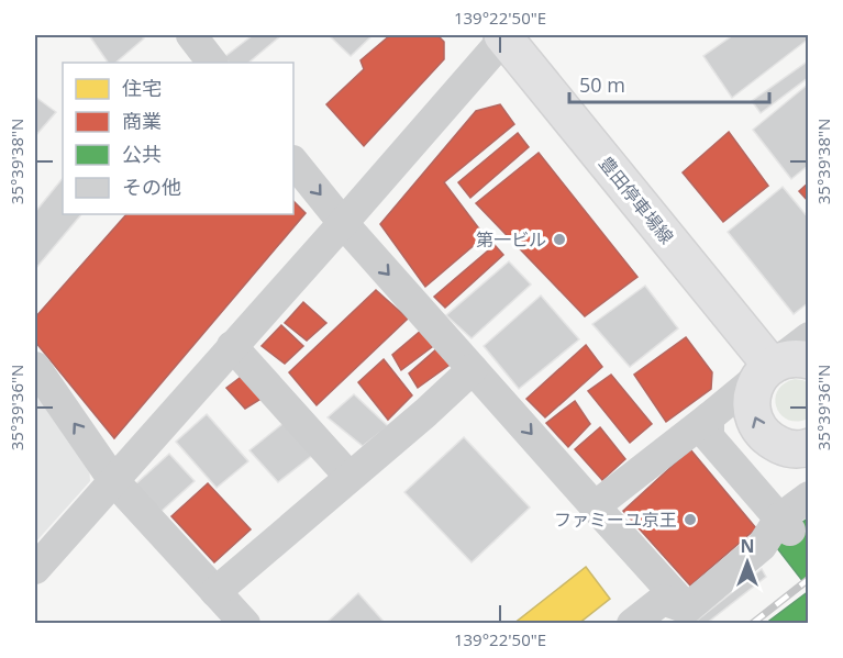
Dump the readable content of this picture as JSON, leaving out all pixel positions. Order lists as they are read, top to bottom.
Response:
{
  "streets": {
    "main road": ["豊田停車場線"]
  },
  "places": ["第一ビル", "ファミーユ京王"],
  "legend": [
    "住宅",
    "商業",
    "公共",
    "その他"
  ],
  "scale_bar": "50 m",
  "north": "top",
  "coordinates": ["139°22'50\"E", "35°39'38\"N", "35°39'36\"N"]
}
